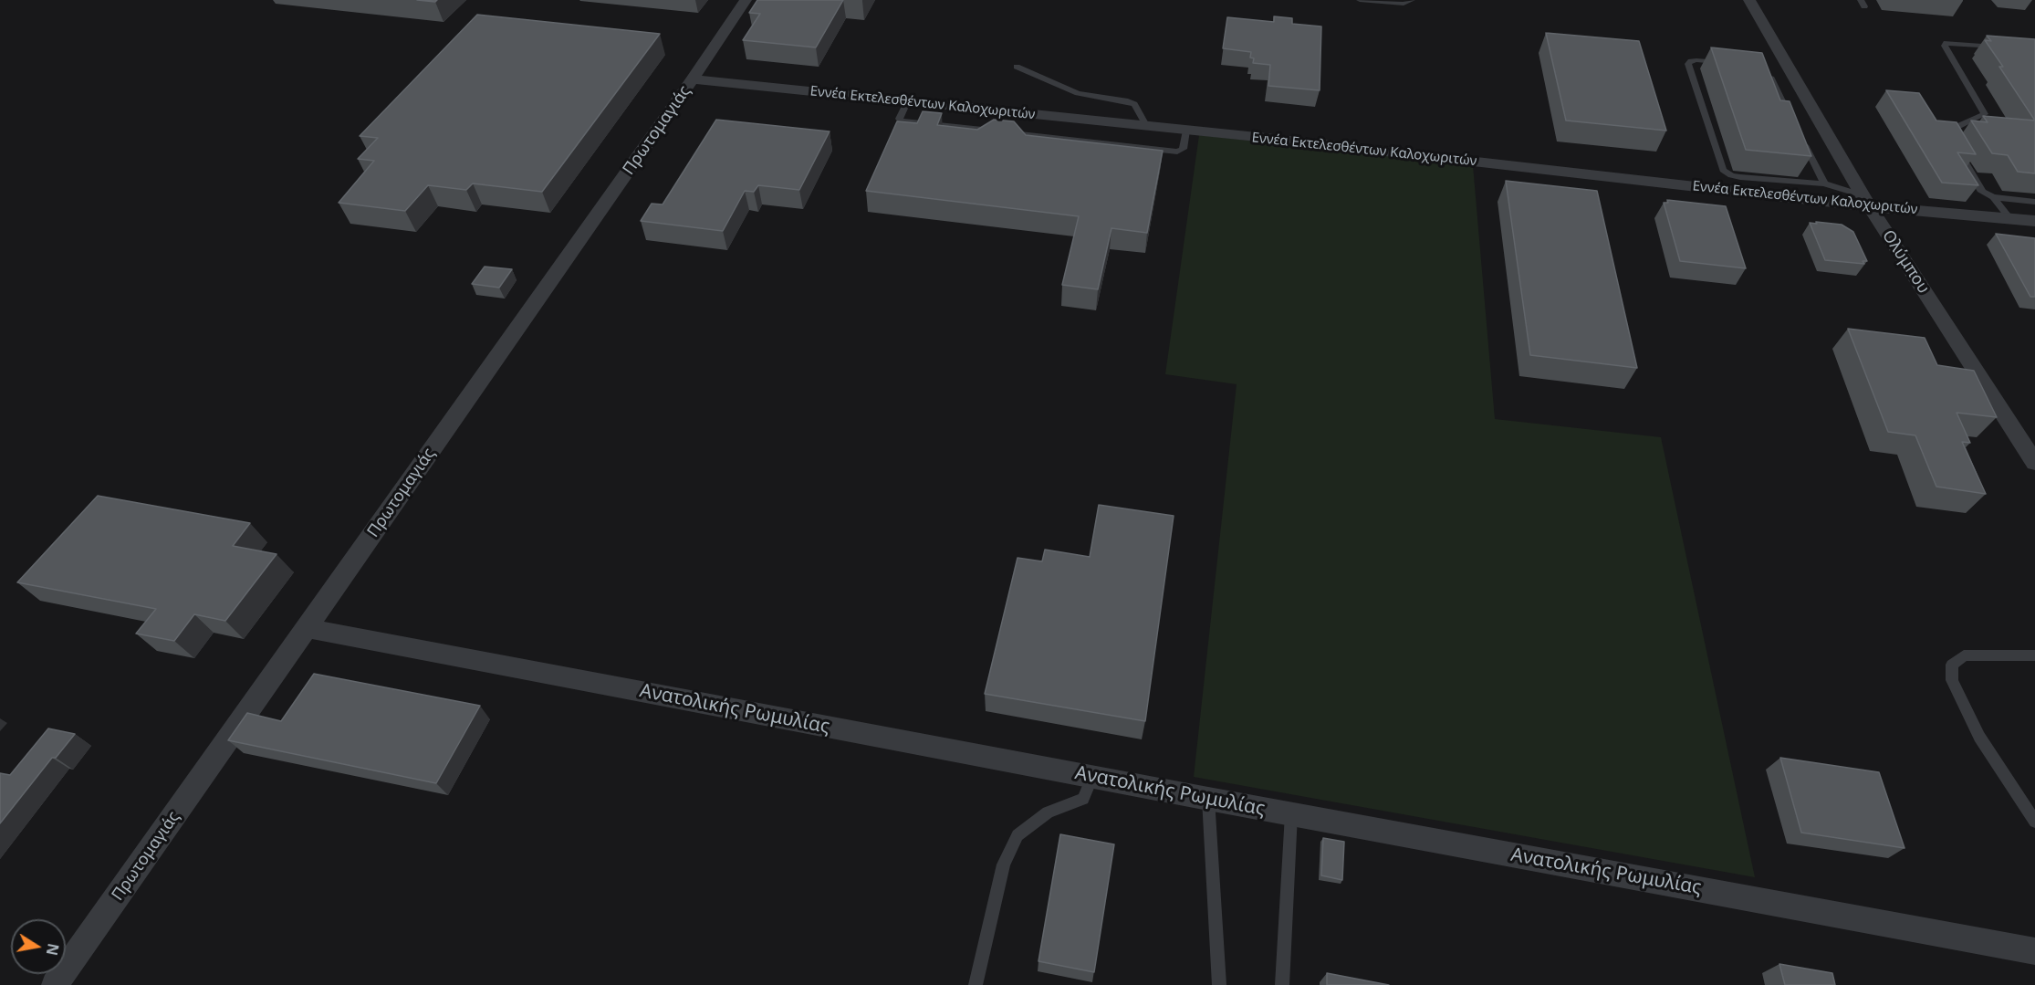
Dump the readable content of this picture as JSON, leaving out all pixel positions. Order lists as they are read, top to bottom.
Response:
{
  "streets": {
    "street": [
      "Εννέα Εκτελεσθέντων Καλοχωριτών",
      "Πρωτομαγιάς",
      "Ολύμπου",
      "Ανατολικής Ρωμυλίας"
    ]
  },
  "crossings": [
    ["Εννέα Εκτελεσθέντων Καλοχωριτών", "Πρωτομαγιάς"],
    ["Εννέα Εκτελεσθέντων Καλοχωριτών", "Ολύμπου"],
    ["Πρωτομαγιάς", "Ανατολικής Ρωμυλίας"]
  ],
  "north": "right"
}
